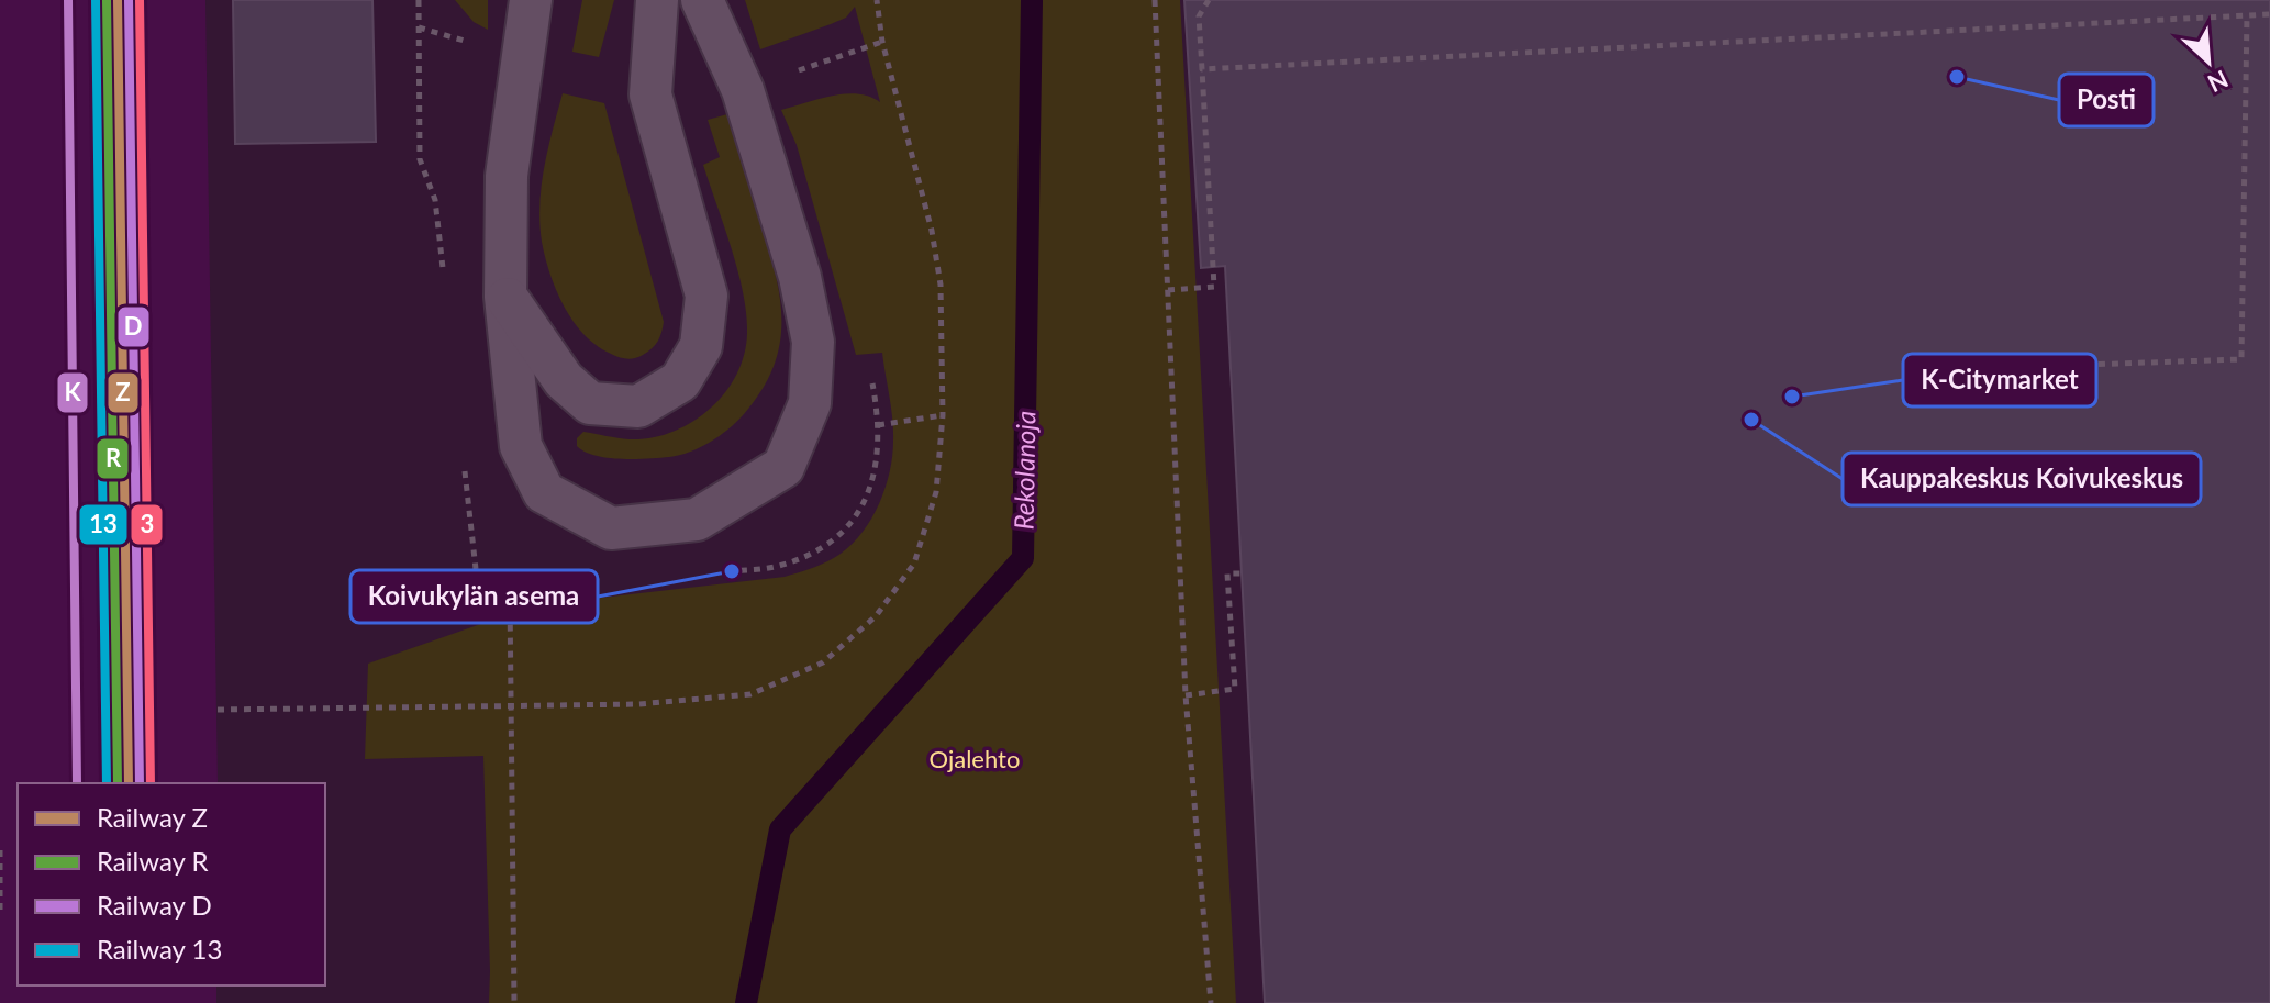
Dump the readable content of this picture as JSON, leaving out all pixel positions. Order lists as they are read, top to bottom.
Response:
{
  "water": ["Rekolanoja"],
  "parks": ["Ojalehto"],
  "places": [
    "Posti",
    "K-Citymarket",
    "Kauppakeskus Koivukeskus",
    "Koivukylän asema"
  ],
  "lines": [
    "rail line Z",
    "rail line R",
    "rail line D",
    "rail line 13",
    "transit line 3",
    "transit line K"
  ],
  "legend": [
    "Railway Z",
    "Railway R",
    "Railway D",
    "Railway 13"
  ],
  "north": "bottom right"
}
